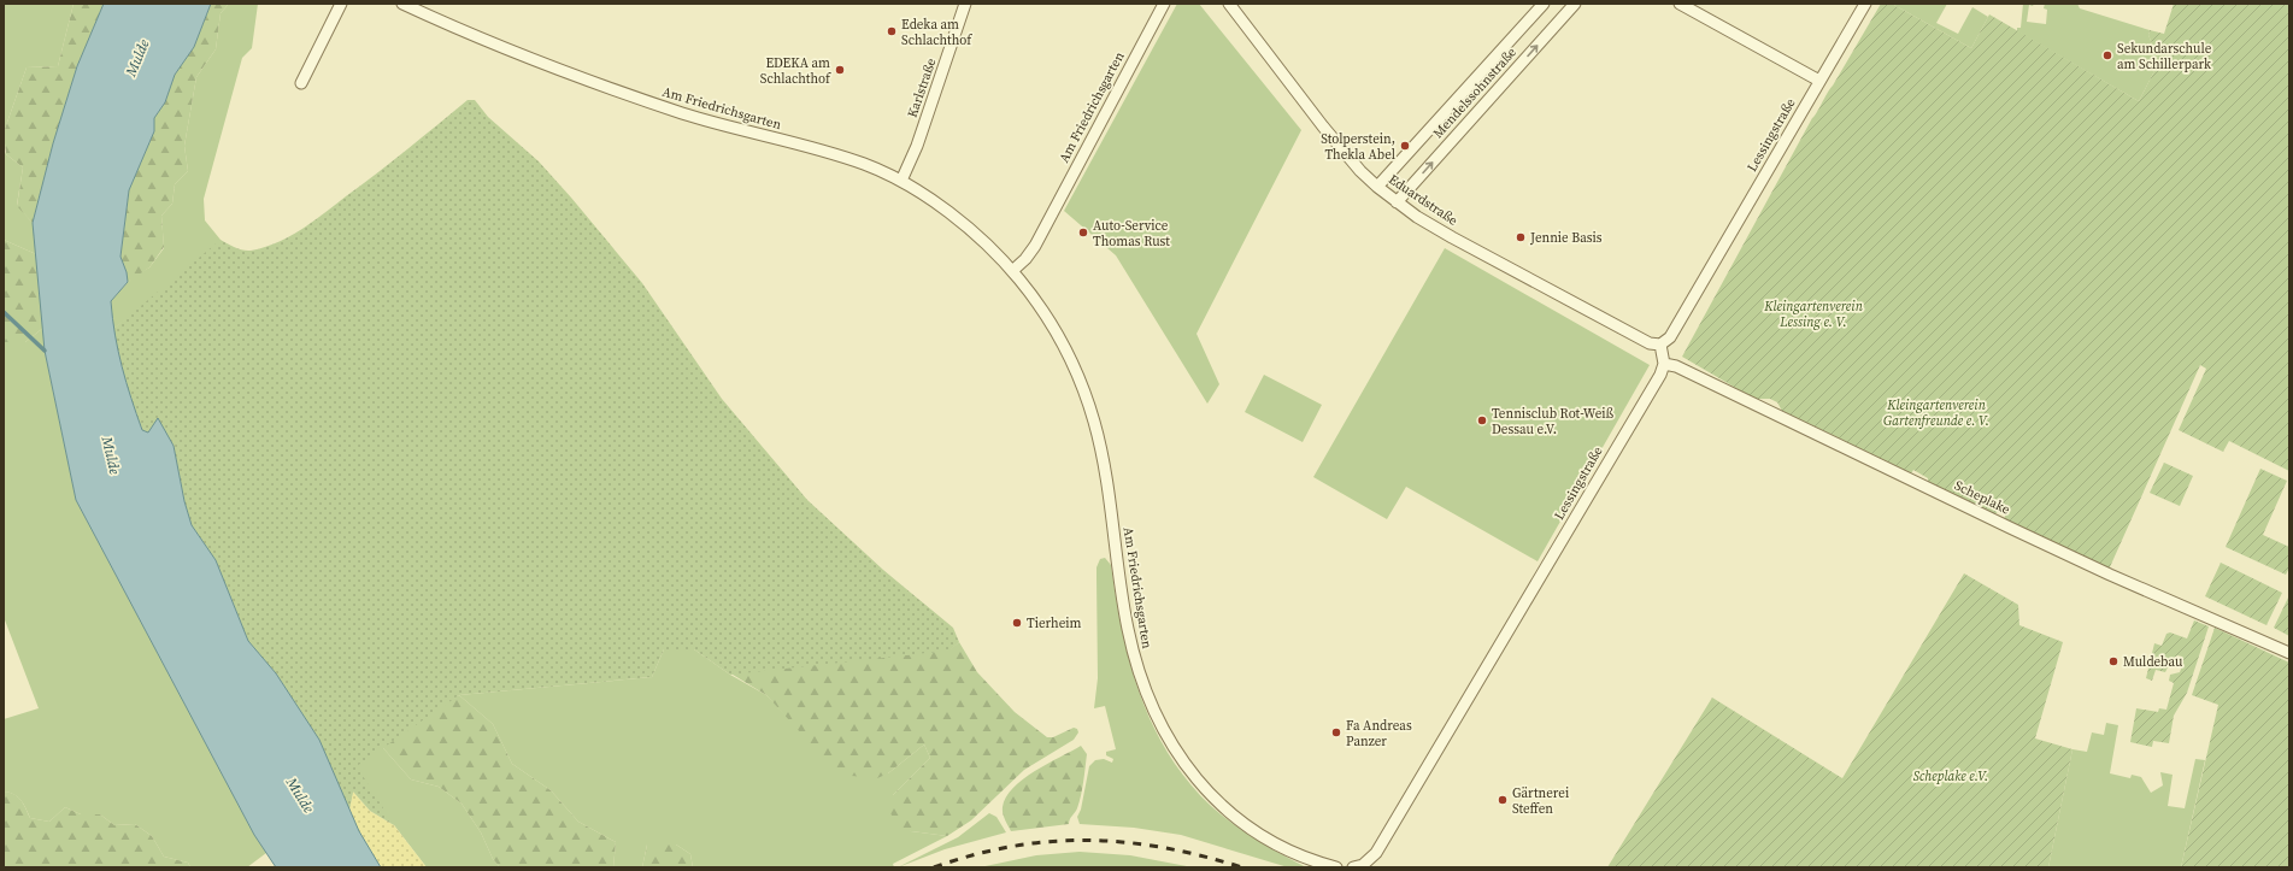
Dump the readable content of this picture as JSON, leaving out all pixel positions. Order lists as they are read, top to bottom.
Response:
{
  "streets": {
    "street": [
      "Karlstraße",
      "Mendelssohnstraße",
      "Am Friedrichsgarten",
      "Lessingstraße",
      "Eduardstraße",
      "Scheplake"
    ]
  },
  "crossings": [
    ["Karlstraße", "Am Friedrichsgarten"],
    ["Mendelssohnstraße", "Eduardstraße"],
    ["Lessingstraße", "Eduardstraße"],
    ["Lessingstraße", "Scheplake"]
  ],
  "water": ["Mulde"],
  "parks": ["Kleingartenverein Lessing e. V.", "Kleingartenverein Gartenfreunde e. V.", "Scheplake e.V."],
  "places": [
    "Edeka am Schlachthof",
    "Sekundarschule am Schillerpark",
    "EDEKA am Schlachthof",
    "Stolperstein, Thekla Abel",
    "Auto-Service Thomas Rust",
    "Jennie Basis",
    "Tennisclub Rot-Weiß Dessau e.V.",
    "Tierheim",
    "Muldebau",
    "Fa Andreas Panzer",
    "Gärtnerei Steffen"
  ]
}
